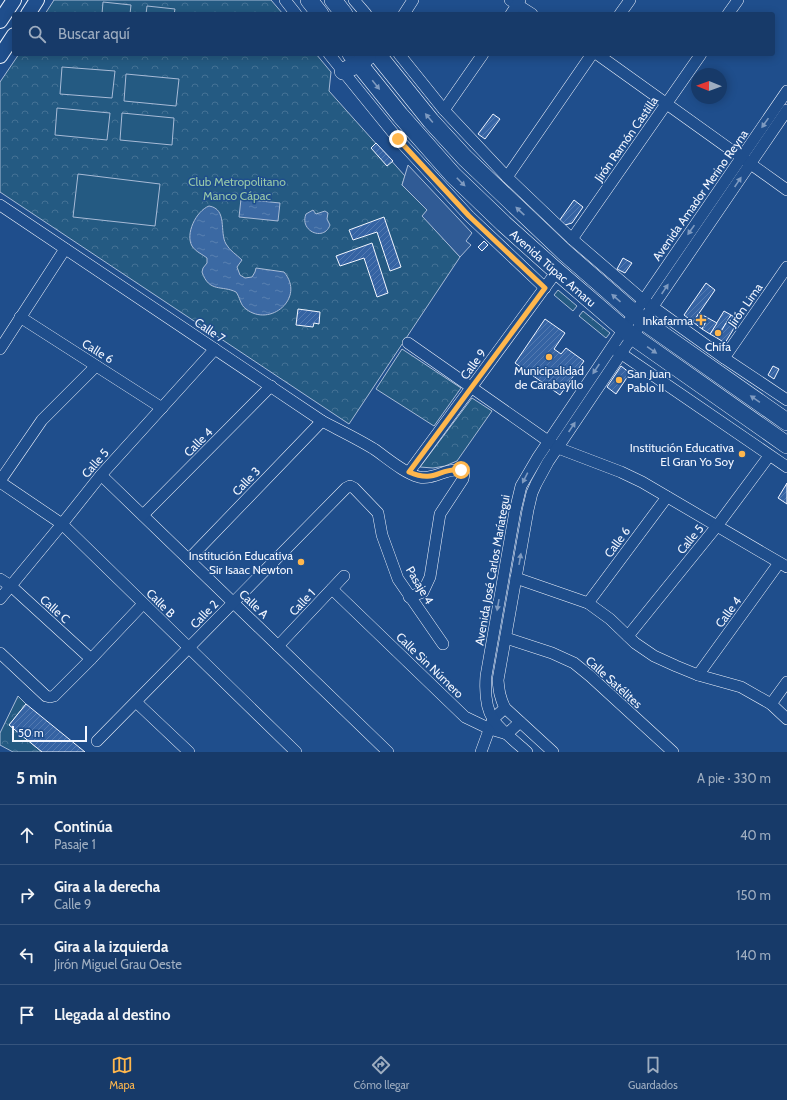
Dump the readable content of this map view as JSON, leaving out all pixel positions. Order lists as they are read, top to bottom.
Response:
{
  "streets": {
    "highway": ["Avenida Túpac Amaru"],
    "street": [
      "Jirón Ramón Castilla",
      "Avenida Amador Merino Reyna",
      "Jirón Lima",
      "Calle 7",
      "Calle 6",
      "Calle 9",
      "Calle 4",
      "Calle 5",
      "Calle 3",
      "Avenida José Carlos Maríategui",
      "Pasaje 4",
      "Calle 1",
      "Calle B",
      "Calle A",
      "Calle C",
      "Calle 2",
      "Calle Sin Número",
      "Calle Satélites"
    ]
  },
  "crossings": [
    ["Jirón Ramón Castilla", "Avenida Túpac Amaru"],
    ["Avenida Amador Merino Reyna", "Avenida Túpac Amaru"],
    ["Avenida Amador Merino Reyna", "Avenida José Carlos Maríategui"],
    ["Avenida Túpac Amaru", "Jirón Lima"],
    ["Avenida Túpac Amaru", "Calle 9"],
    ["Avenida Túpac Amaru", "Avenida José Carlos Maríategui"],
    ["Calle 7", "Calle 9"],
    ["Calle 7", "Calle 4"],
    ["Calle 7", "Calle 5"],
    ["Calle 7", "Calle 3"],
    ["Calle 7", "Pasaje 4"],
    ["Calle 6", "Calle 5"],
    ["Calle 4", "Calle A"],
    ["Calle 5", "Calle B"],
    ["Calle 5", "Calle A"],
    ["Calle 5", "Calle C"],
    ["Calle 3", "Calle A"],
    ["Avenida José Carlos Maríategui", "Calle Sin Número"],
    ["Avenida José Carlos Maríategui", "Calle Satélites"],
    ["Pasaje 4", "Calle 2"],
    ["Calle 1", "Calle A"],
    ["Calle 1", "Calle Sin Número"],
    ["Calle B", "Calle 2"],
    ["Calle A", "Calle 2"]
  ],
  "parks": ["Club Metropolitano Manco Cápac"],
  "places": {
    "health": ["Inkafarma"],
    "other": [
      "Chifa",
      "Municipalidad de Carabayllo",
      "San Juan Pablo II",
      "Institución Educativa El Gran Yo Soy",
      "Institución Educativa Sir Isaac Newton"
    ]
  },
  "scale_bar": "50 m",
  "north": "left",
  "page": {
    "search": "Buscar aquí",
    "scale": "50 m",
    "heading": ["5 min", "A pie · 330 m"],
    "list": [
      ["Continúa", "Pasaje 1", "40 m"],
      ["Gira a la derecha", "Calle 9", "150 m"],
      ["Gira a la izquierda", "Jirón Miguel Grau Oeste", "140 m"],
      "Llegada al destino"
    ],
    "nav": ["Mapa", "Cómo llegar", "Guardados"]
  }
}
